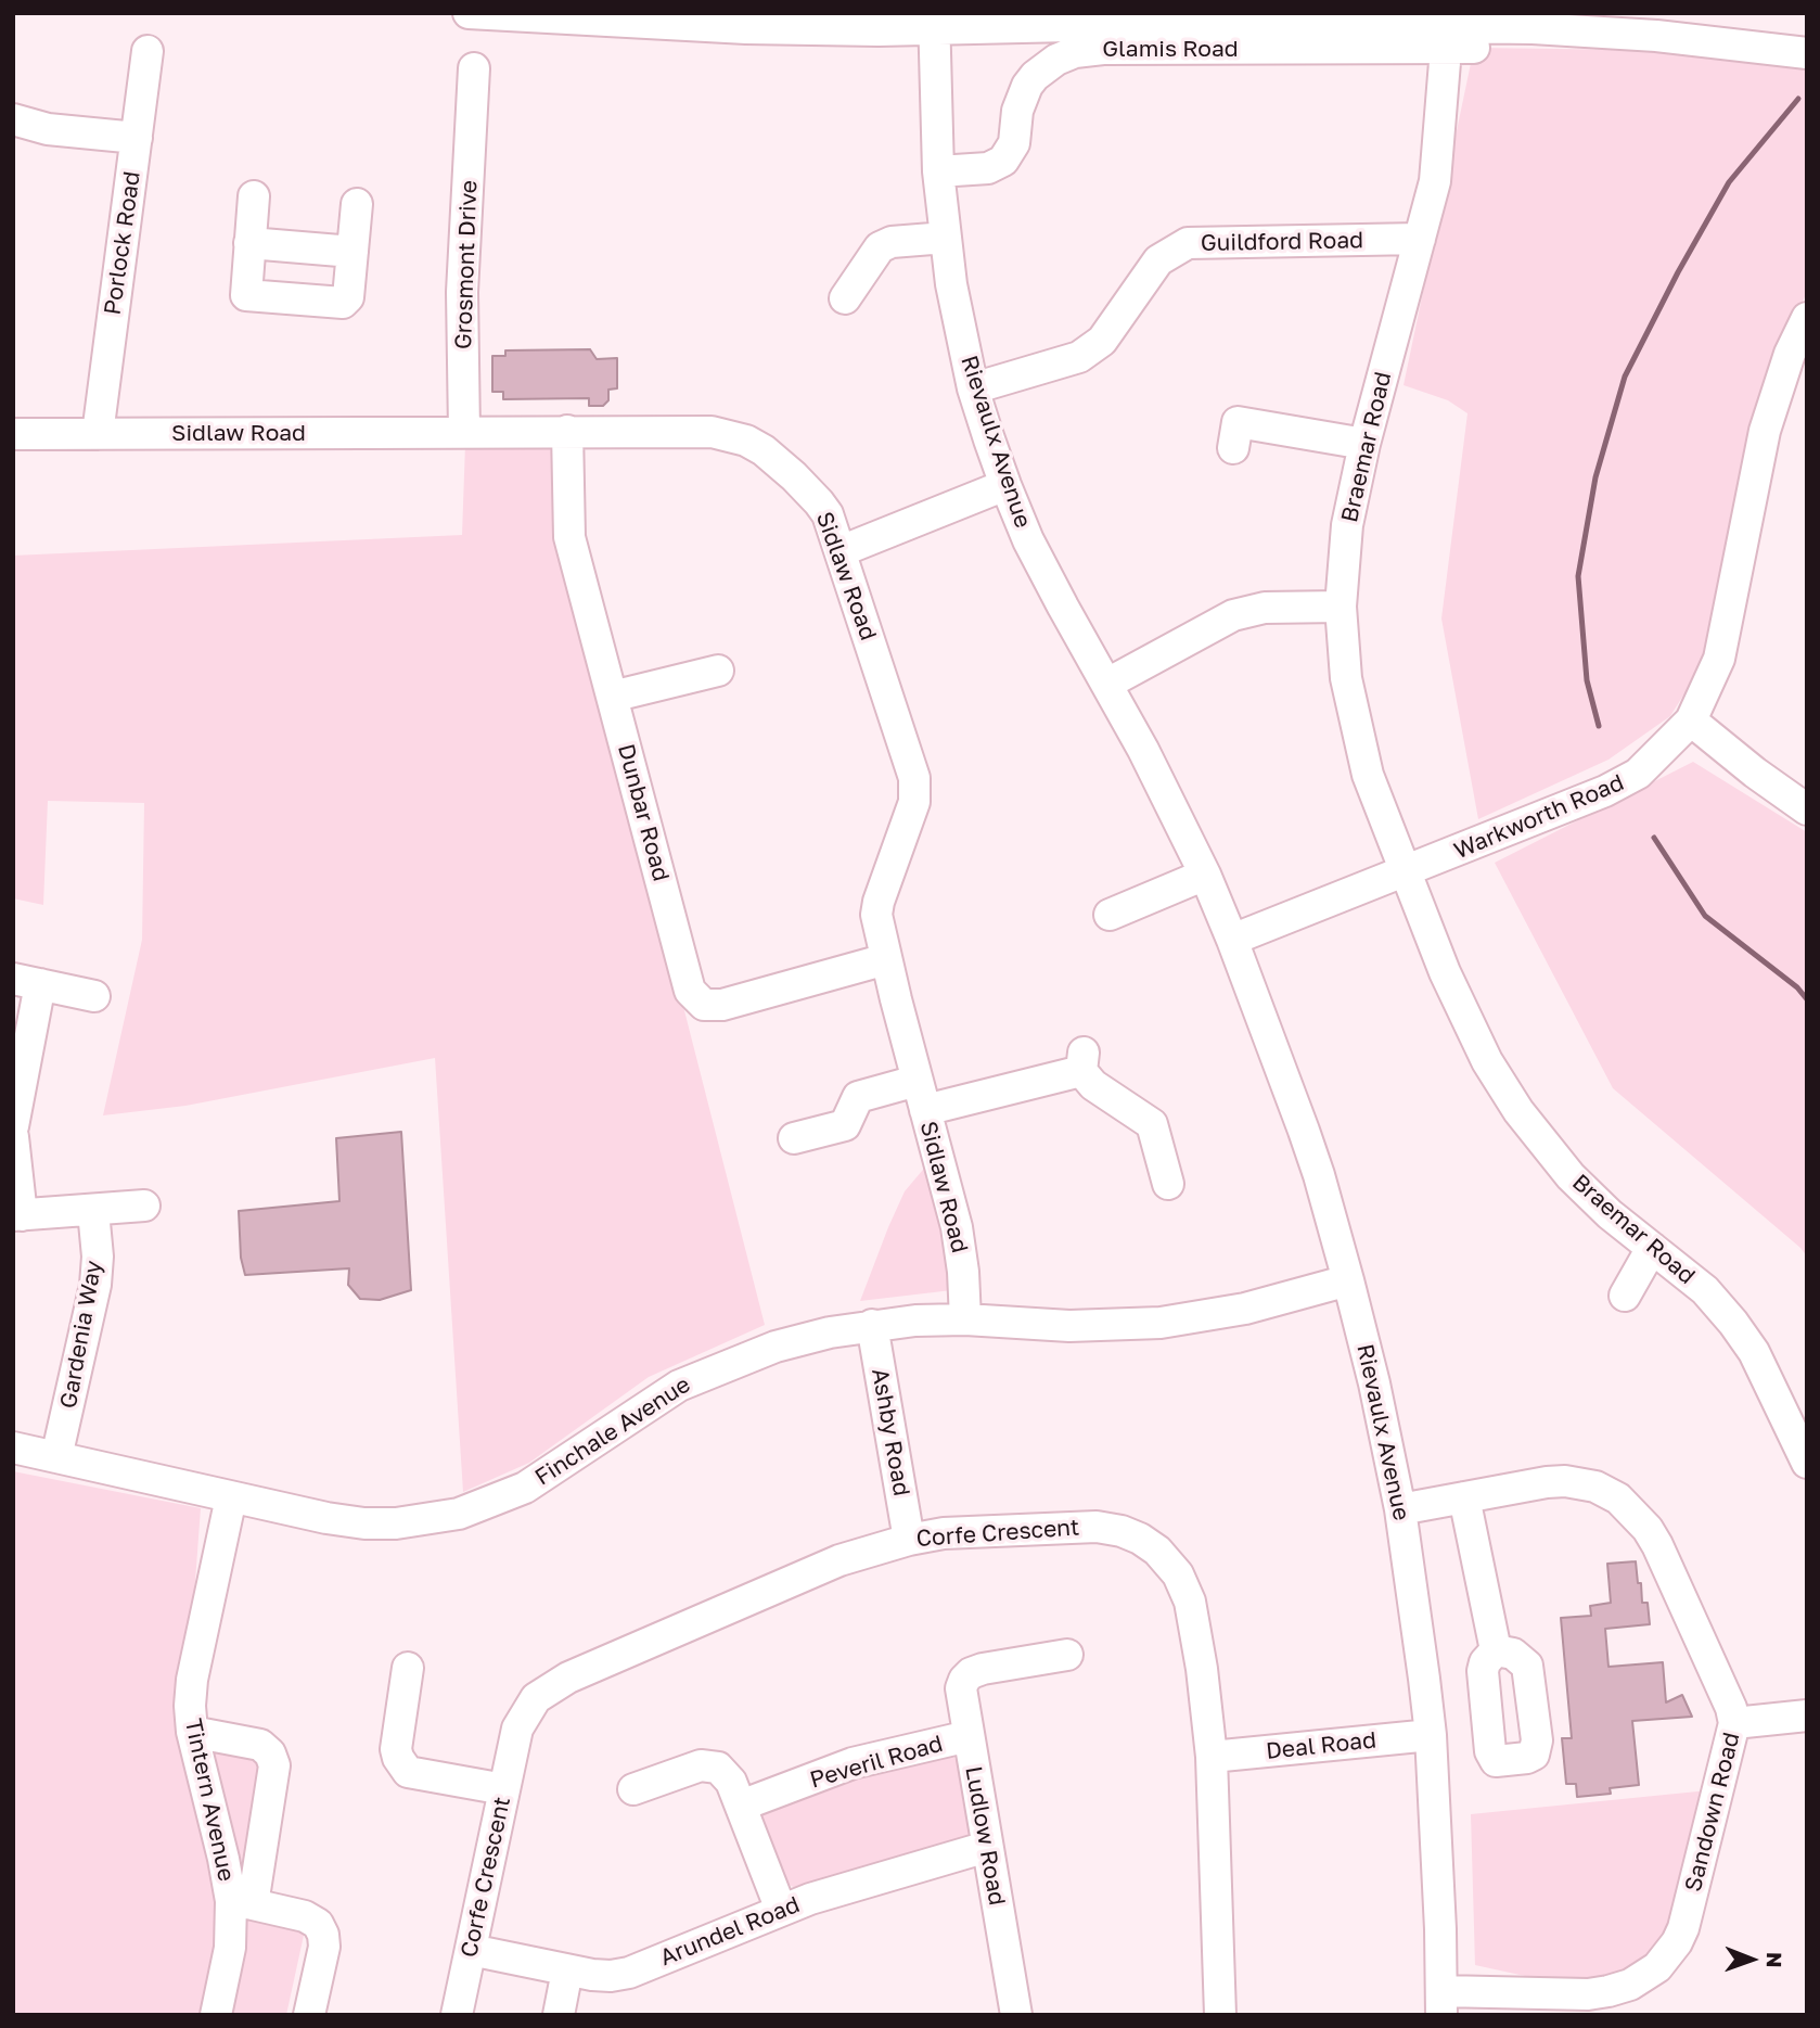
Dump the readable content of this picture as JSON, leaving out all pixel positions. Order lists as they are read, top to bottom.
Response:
{
  "streets": {
    "street": [
      "Glamis Road",
      "Guildford Road",
      "Porlock Road",
      "Grosmont Drive",
      "Sidlaw Road",
      "Rievaulx Avenue",
      "Braemar Road",
      "Dunbar Road",
      "Warkworth Road",
      "Gardenia Way",
      "Finchale Avenue",
      "Ashby Road",
      "Corfe Crescent",
      "Deal Road",
      "Peveril Road",
      "Tintern Avenue",
      "Sandown Road",
      "Ludlow Road",
      "Arundel Road"
    ]
  },
  "crossings": [
    ["Glamis Road", "Rievaulx Avenue"],
    ["Glamis Road", "Braemar Road"],
    ["Guildford Road", "Rievaulx Avenue"],
    ["Guildford Road", "Braemar Road"],
    ["Porlock Road", "Sidlaw Road"],
    ["Grosmont Drive", "Sidlaw Road"],
    ["Sidlaw Road", "Dunbar Road"],
    ["Sidlaw Road", "Finchale Avenue"],
    ["Rievaulx Avenue", "Warkworth Road"],
    ["Rievaulx Avenue", "Finchale Avenue"],
    ["Rievaulx Avenue", "Deal Road"],
    ["Rievaulx Avenue", "Sandown Road"],
    ["Braemar Road", "Warkworth Road"],
    ["Gardenia Way", "Finchale Avenue"],
    ["Finchale Avenue", "Ashby Road"],
    ["Finchale Avenue", "Tintern Avenue"],
    ["Ashby Road", "Corfe Crescent"],
    ["Corfe Crescent", "Deal Road"],
    ["Corfe Crescent", "Arundel Road"],
    ["Peveril Road", "Ludlow Road"],
    ["Ludlow Road", "Arundel Road"]
  ],
  "north": "right"
}
